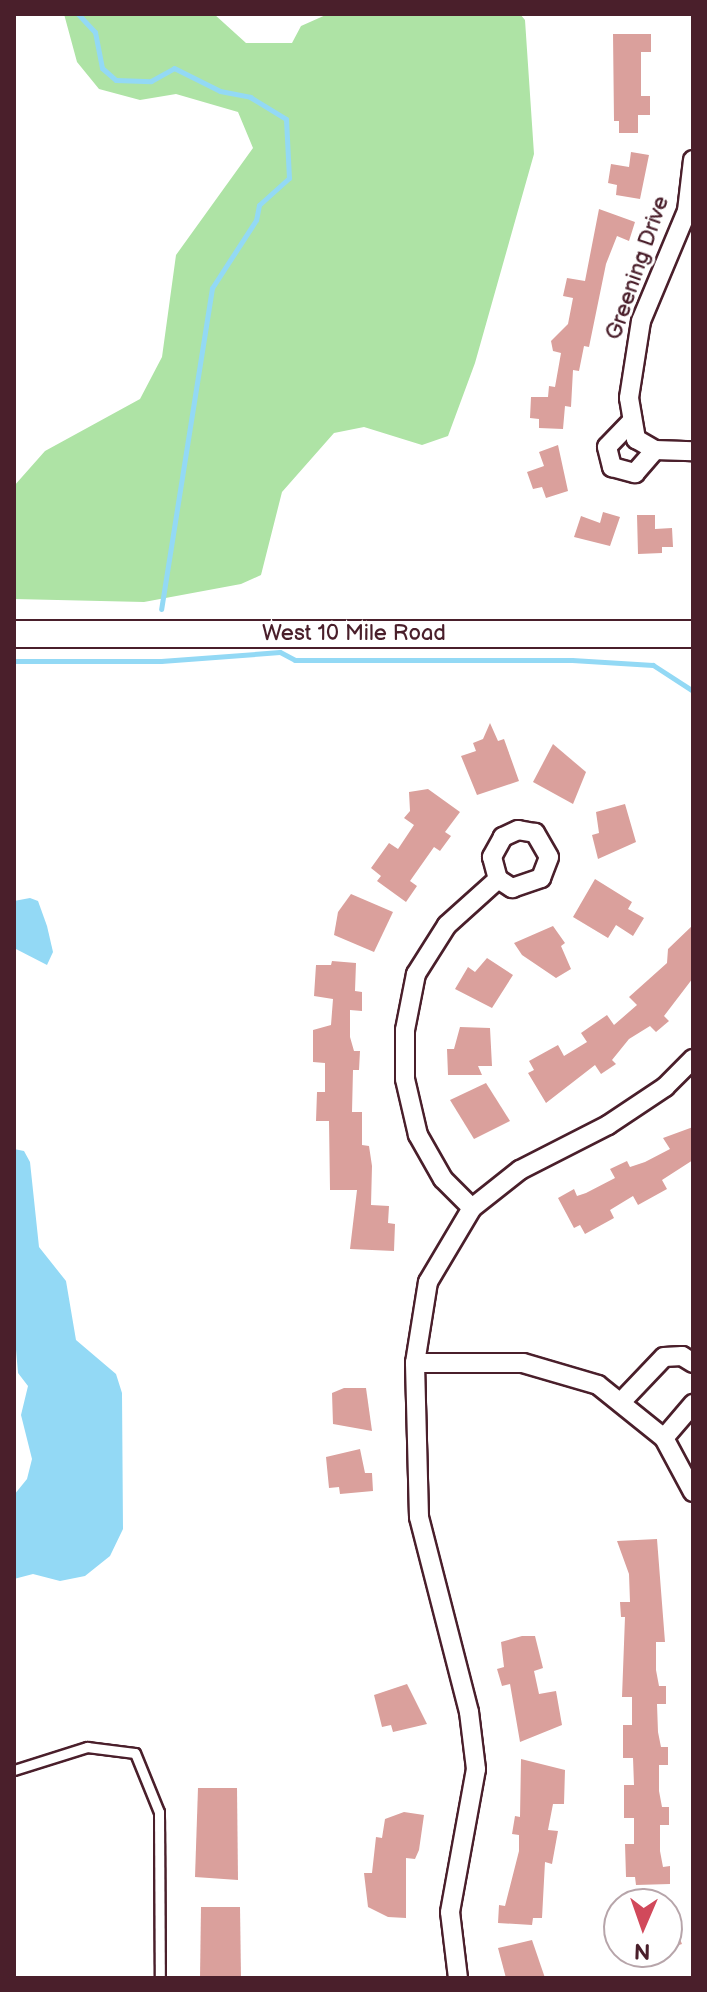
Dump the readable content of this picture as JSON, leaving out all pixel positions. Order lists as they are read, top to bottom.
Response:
{
  "streets": {
    "main road": ["West 10 Mile Road"],
    "street": ["Greening Drive"]
  },
  "north": "bottom"
}
